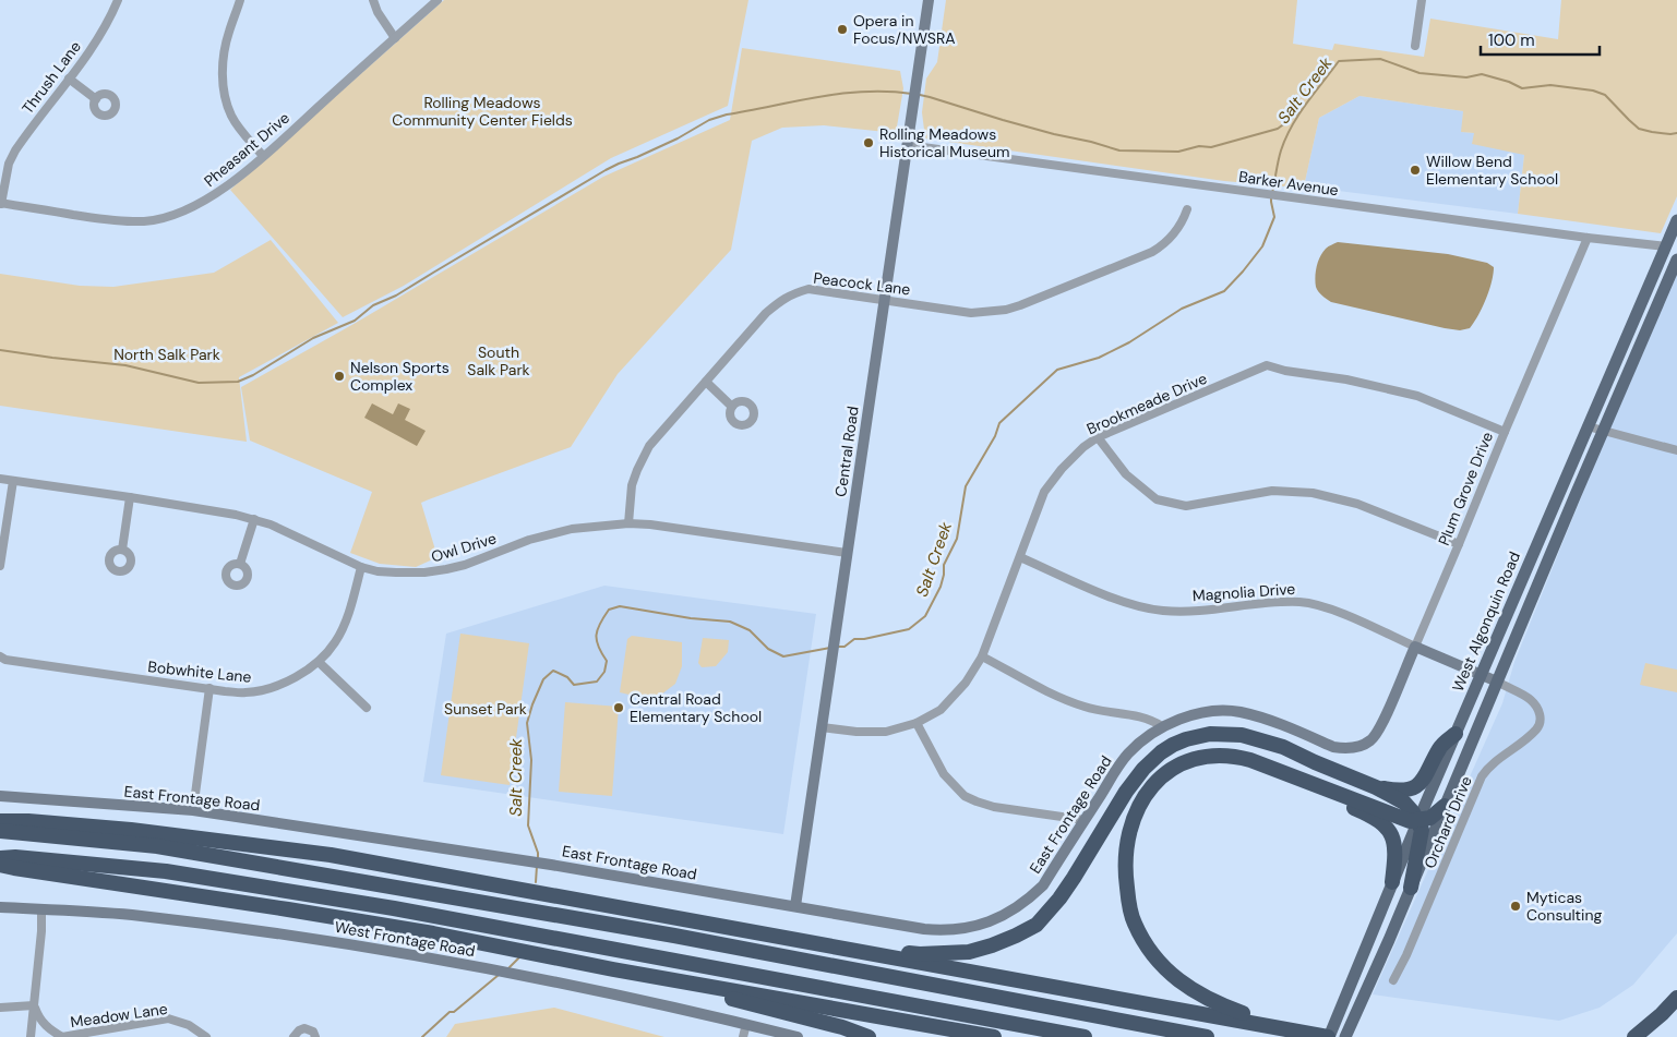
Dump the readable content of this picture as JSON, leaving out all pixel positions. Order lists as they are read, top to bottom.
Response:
{
  "streets": {
    "main road": ["West Algonquin Road"],
    "street": [
      "Thrush Lane",
      "Pheasant Drive",
      "Barker Avenue",
      "Peacock Lane",
      "Brookmeade Drive",
      "Central Road",
      "Plum Grove Drive",
      "Owl Drive",
      "Magnolia Drive",
      "Bobwhite Lane",
      "East Frontage Road",
      "Orchard Drive",
      "West Frontage Road",
      "Meadow Lane"
    ]
  },
  "crossings": [
    ["Thrush Lane", "Pheasant Drive"],
    ["Barker Avenue", "Central Road"],
    ["Barker Avenue", "Plum Grove Drive"],
    ["Barker Avenue", "West Algonquin Road"],
    ["Peacock Lane", "Central Road"],
    ["Peacock Lane", "Owl Drive"],
    ["Brookmeade Drive", "Central Road"],
    ["Brookmeade Drive", "Plum Grove Drive"],
    ["Brookmeade Drive", "Magnolia Drive"],
    ["Central Road", "Owl Drive"],
    ["Central Road", "East Frontage Road"],
    ["Plum Grove Drive", "Magnolia Drive"],
    ["Plum Grove Drive", "East Frontage Road"],
    ["Owl Drive", "Bobwhite Lane"],
    ["Magnolia Drive", "West Algonquin Road"],
    ["Magnolia Drive", "Orchard Drive"]
  ],
  "water": ["Salt Creek"],
  "parks": [
    "Rolling Meadows Community Center Fields",
    "South Salk Park",
    "North Salk Park",
    "Sunset Park"
  ],
  "places": [
    "Opera in Focus/NWSRA",
    "Rolling Meadows Historical Museum",
    "Willow Bend Elementary School",
    "Nelson Sports Complex",
    "Central Road Elementary School",
    "Myticas Consulting"
  ],
  "scale_bar": "100 m"
}
